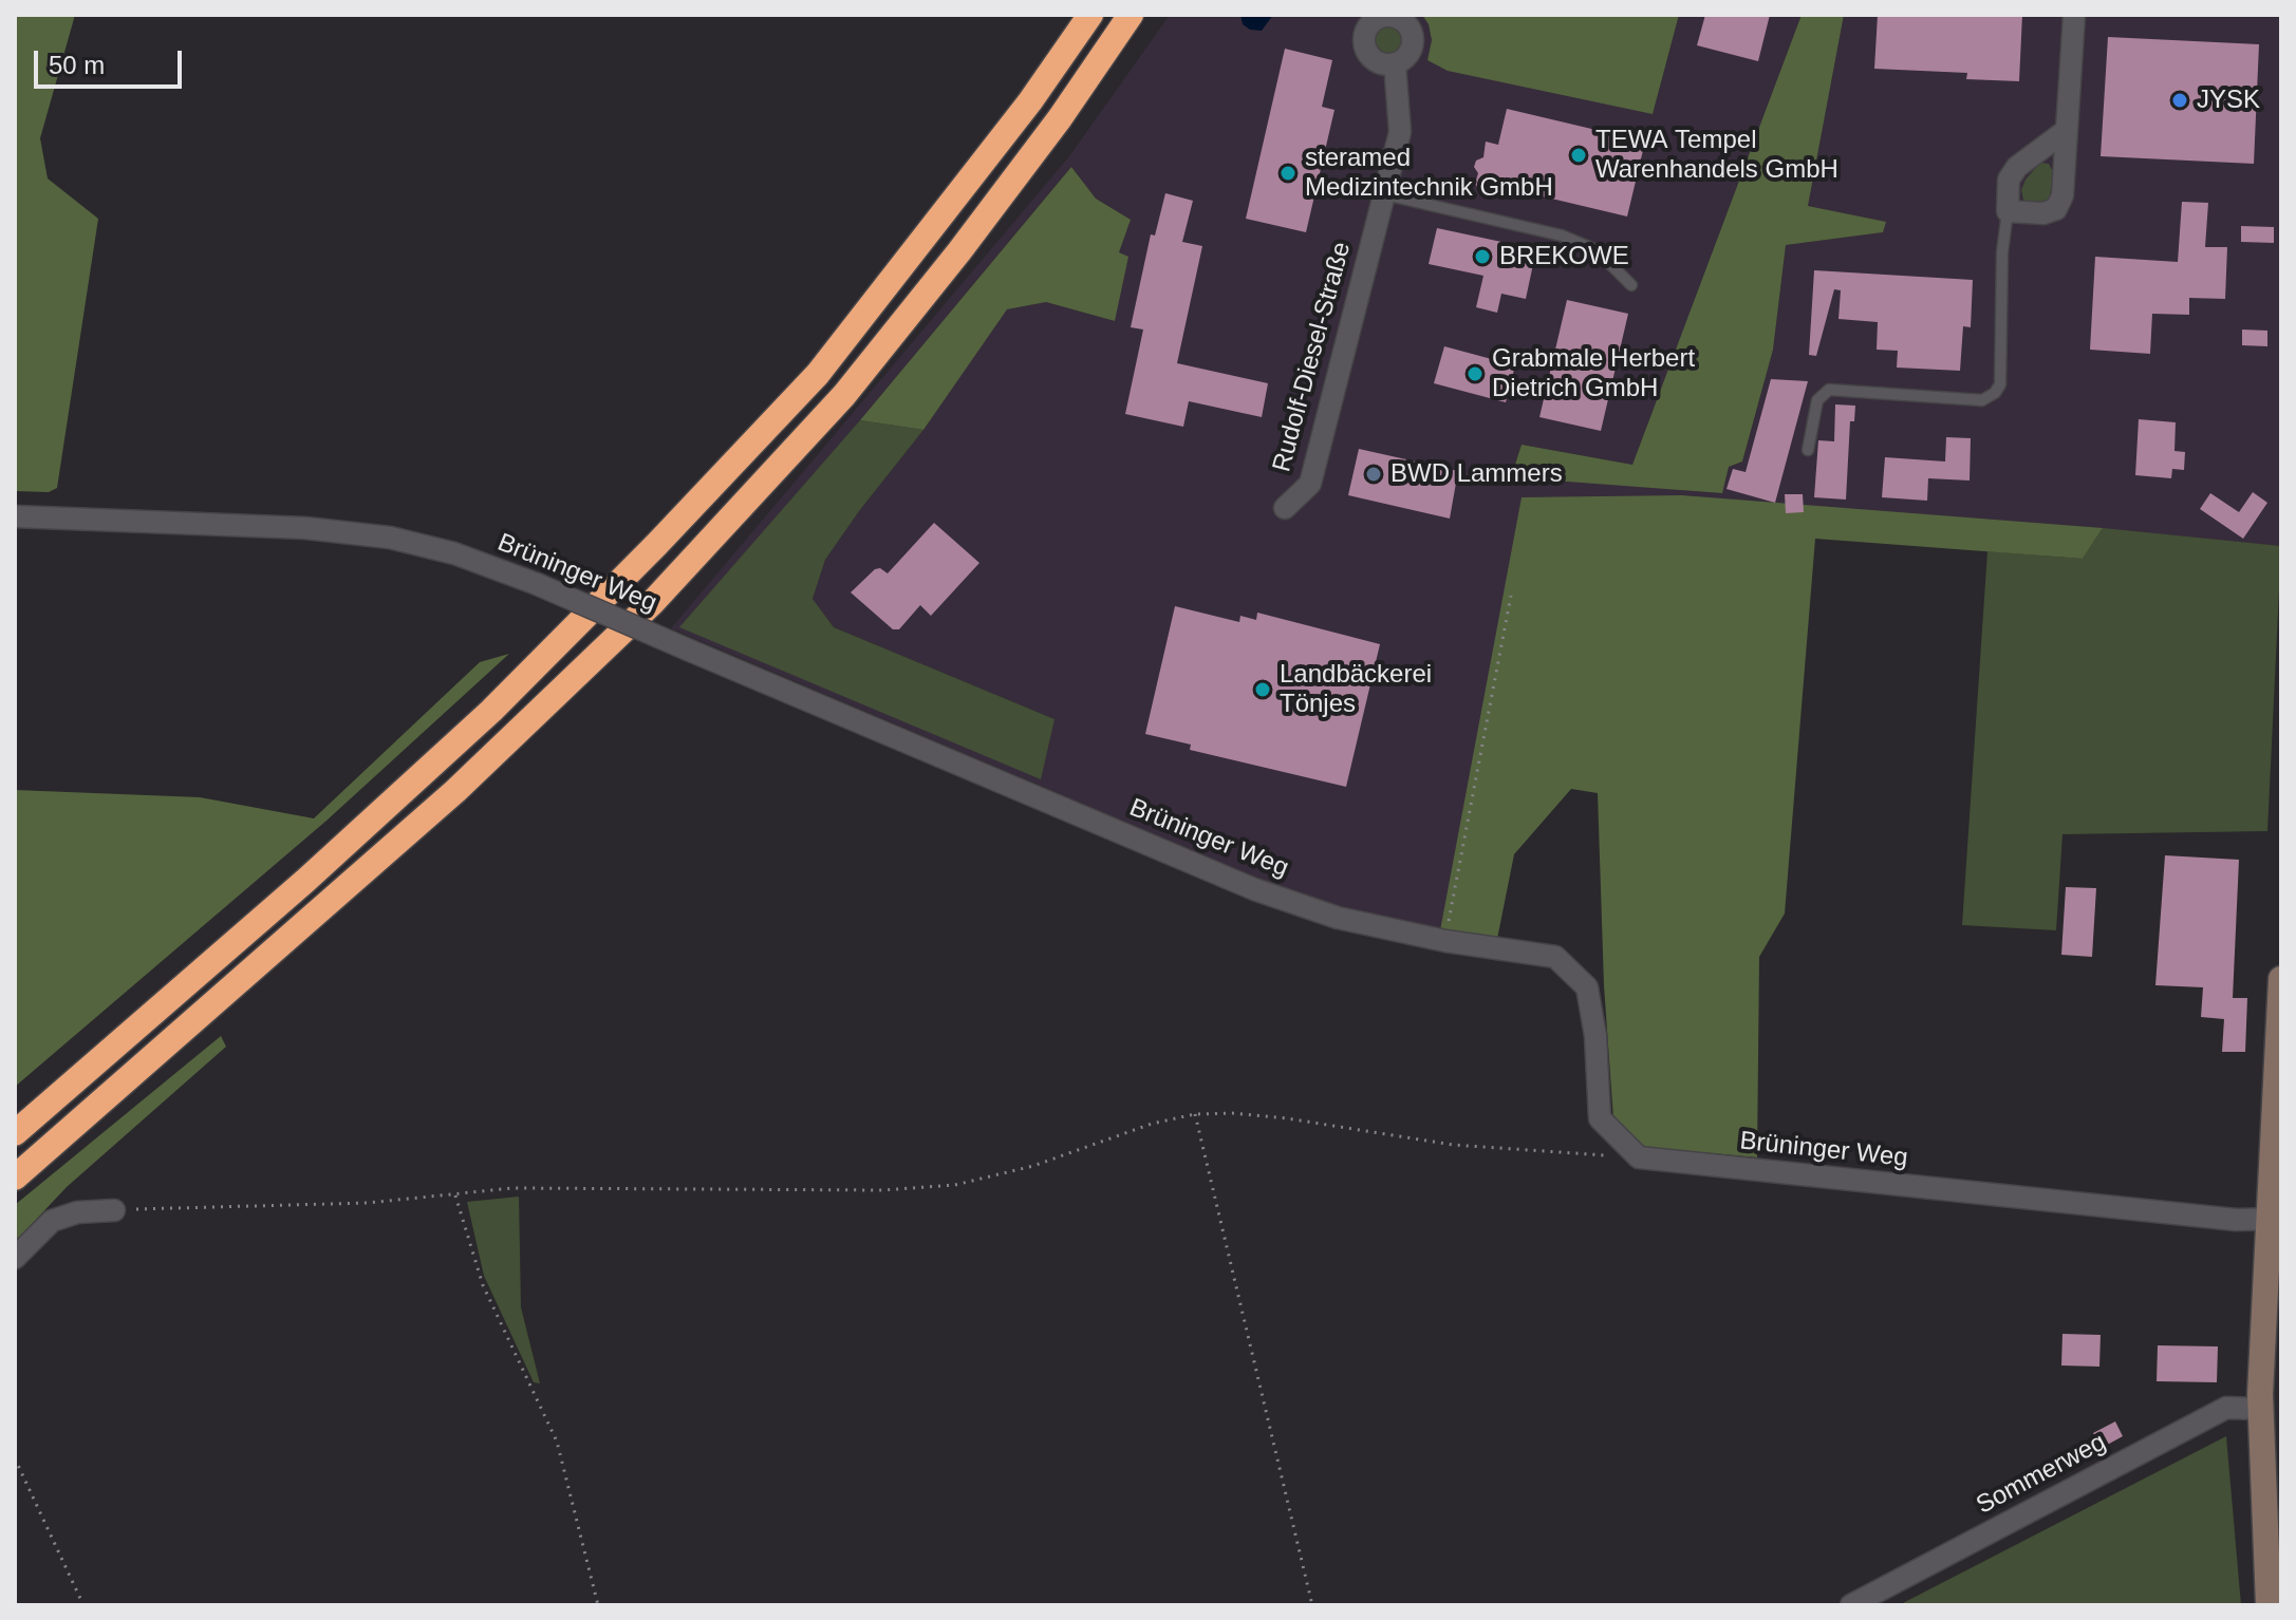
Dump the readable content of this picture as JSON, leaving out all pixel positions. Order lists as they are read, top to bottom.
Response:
{
  "streets": {
    "street": ["Rudolf-Diesel-Straße", "Brüninger Weg", "Sommerweg"]
  },
  "places": [
    "JYSK",
    "TEWA Tempel Warenhandels GmbH",
    "steramed Medizintechnik GmbH",
    "BREKOWE",
    "Grabmale Herbert Dietrich GmbH",
    "BWD Lammers",
    "Landbäckerei Tönjes"
  ],
  "scale_bar": "50 m"
}
